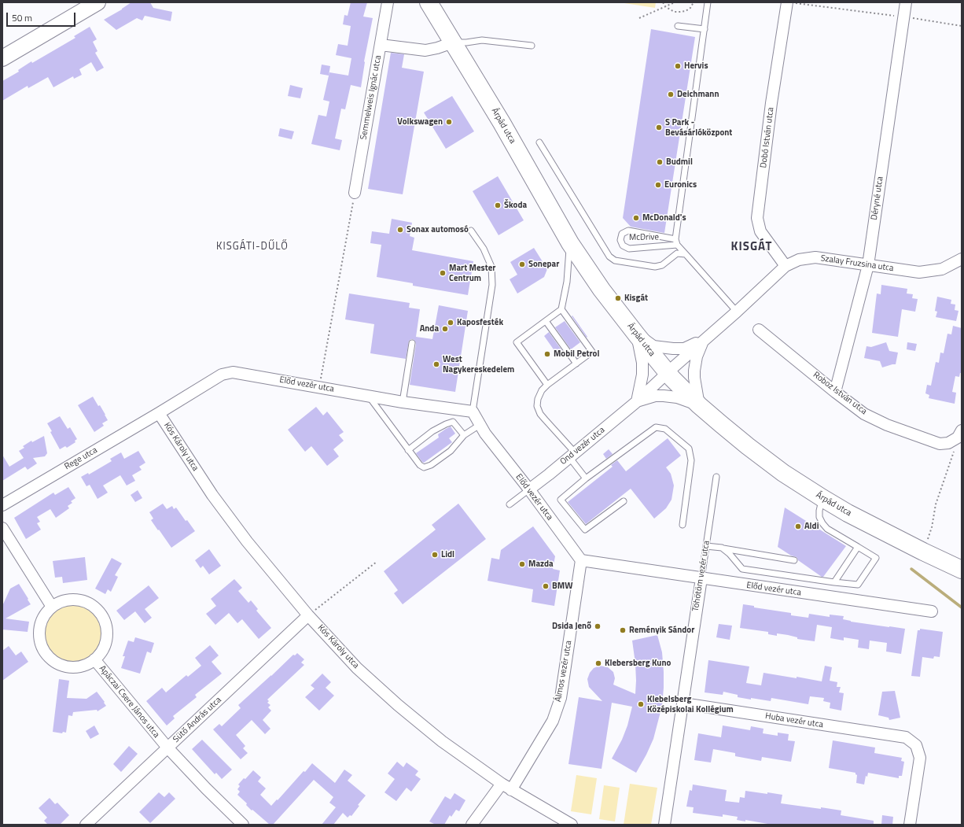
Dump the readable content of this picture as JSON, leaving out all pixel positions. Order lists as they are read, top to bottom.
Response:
{
  "streets": {
    "main road": ["Árpád utca"],
    "street": [
      "Semmelweis Ignác utca",
      "Dobó István utca",
      "Déryné utca",
      "Szalay Fruzsina utca",
      "Előd vezér utca",
      "Roboz István utca",
      "Ond vezér utca",
      "Kós Károly utca",
      "Rege utca",
      "Töhötöm vezér utca",
      "Álmos vezér utca",
      "Apáczai Csere János utca",
      "Sütő András utca",
      "Huba vezér utca"
    ],
    "lane": ["McDrive"]
  },
  "crossings": [
    ["Árpád utca", "Szalay Fruzsina utca"],
    ["Árpád utca", "Ond vezér utca"],
    ["Dobó István utca", "Szalay Fruzsina utca"],
    ["Déryné utca", "Szalay Fruzsina utca"],
    ["Déryné utca", "Roboz István utca"],
    ["Szalay Fruzsina utca", "Ond vezér utca"],
    ["Előd vezér utca", "Ond vezér utca"],
    ["Előd vezér utca", "Kós Károly utca"],
    ["Előd vezér utca", "Rege utca"],
    ["Előd vezér utca", "Töhötöm vezér utca"],
    ["Előd vezér utca", "Álmos vezér utca"],
    ["Kós Károly utca", "Rege utca"],
    ["Kós Károly utca", "Álmos vezér utca"],
    ["Kós Károly utca", "Sütő András utca"],
    ["Töhötöm vezér utca", "Huba vezér utca"],
    ["Apáczai Csere János utca", "Sütő András utca"]
  ],
  "districts": ["KISGÁTI-DŰLŐ", "KISGÁT"],
  "places": [
    "Hervis",
    "Deichmann",
    "Volkswagen",
    "S Park - Bevásárlóközpont",
    "Budmil",
    "Euronics",
    "Škoda",
    "McDonald's",
    "Sonax automosó",
    "Sonepar",
    "Mart Mester Centrum",
    "Kisgát",
    "Kaposfesték",
    "Anda",
    "Mobil Petrol",
    "West Nagykereskedelem",
    "Aldi",
    "Lidl",
    "Mazda",
    "BMW",
    "Dsida Jenő",
    "Reményik Sándor",
    "Klebersberg Kuno",
    "Klebelsberg Középiskolai Kollégium"
  ],
  "scale_bar": "50 m"
}
